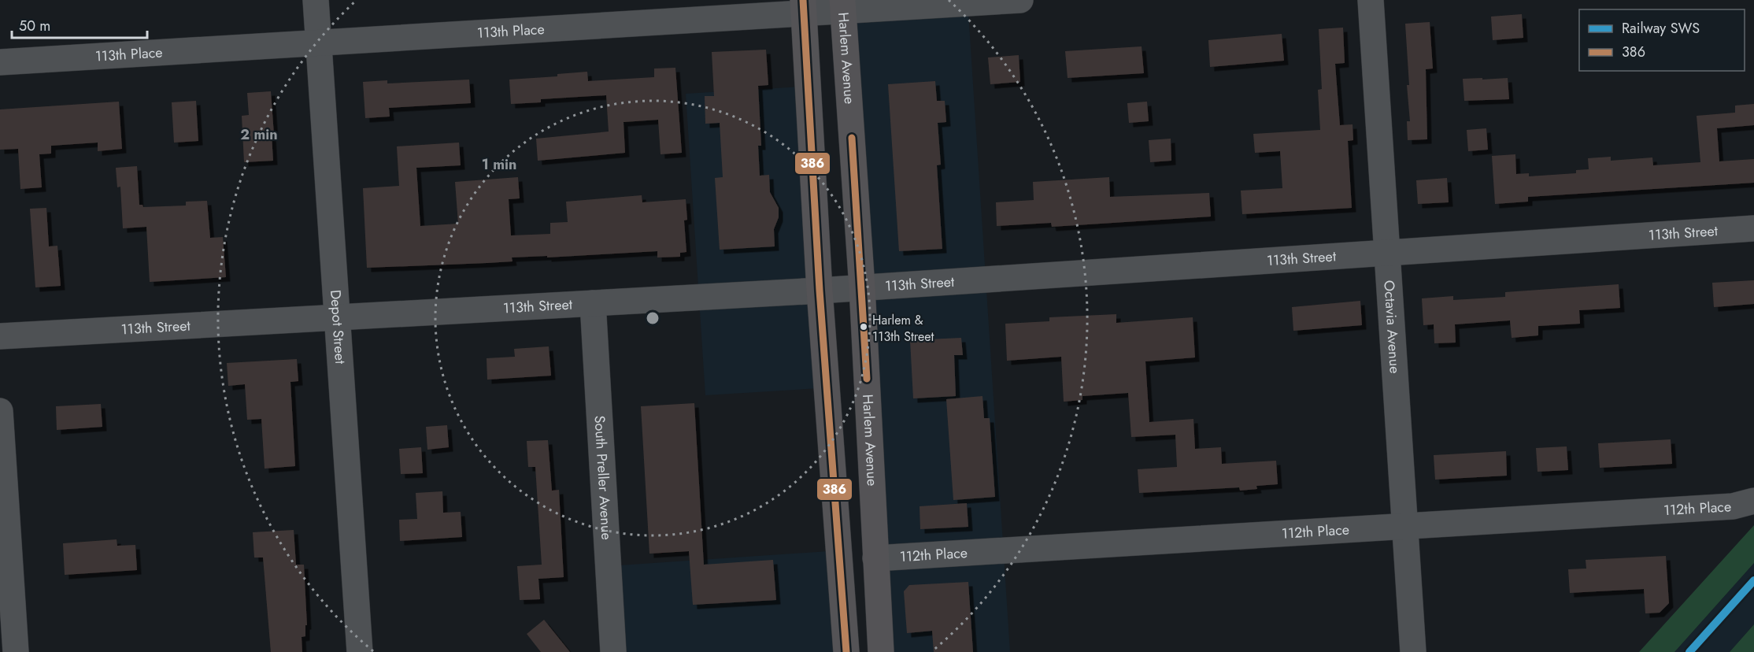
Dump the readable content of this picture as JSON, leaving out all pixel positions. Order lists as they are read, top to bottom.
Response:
{
  "streets": {
    "main road": ["Harlem Avenue"],
    "street": [
      "113th Place",
      "113th Street",
      "Depot Street",
      "Octavia Avenue",
      "South Preller Avenue",
      "112th Place"
    ]
  },
  "crossings": [
    ["113th Place", "Harlem Avenue"],
    ["113th Place", "Depot Street"],
    ["Harlem Avenue", "113th Street"],
    ["Harlem Avenue", "112th Place"],
    ["113th Street", "Depot Street"],
    ["113th Street", "Octavia Avenue"],
    ["113th Street", "South Preller Avenue"],
    ["Octavia Avenue", "112th Place"]
  ],
  "places": ["Harlem & 113th Street"],
  "lines": ["transit line 386", "rail line SWS"],
  "legend": ["Railway SWS", "386"],
  "scale_bar": "50 m",
  "rings": ["2 min", "1 min"]
}
